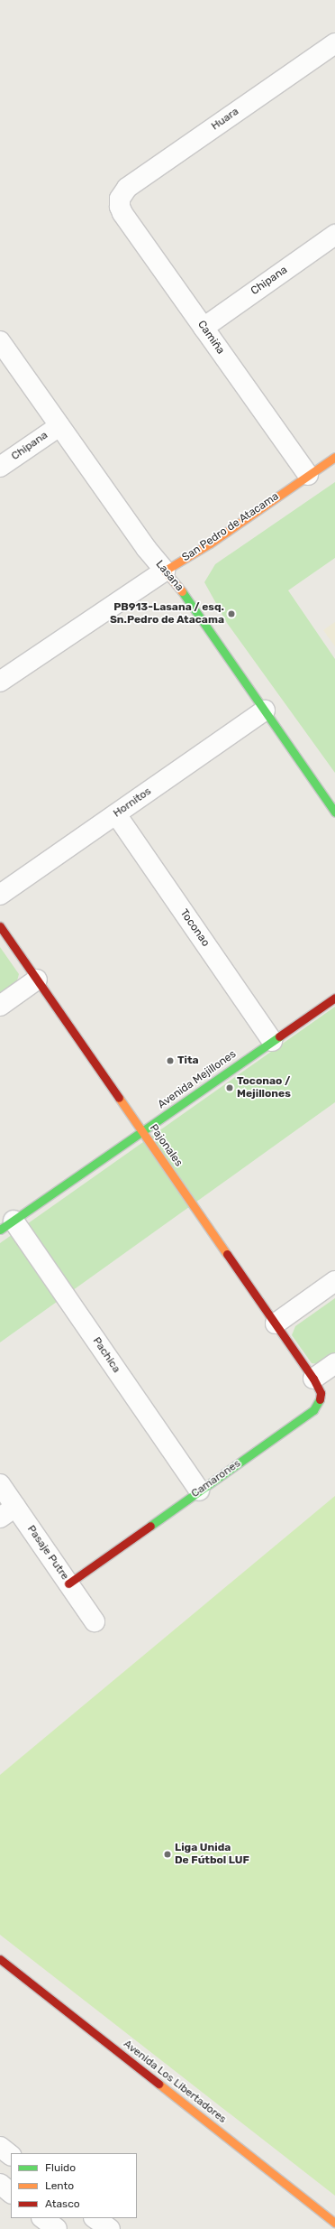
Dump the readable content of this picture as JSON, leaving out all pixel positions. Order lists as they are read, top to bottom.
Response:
{
  "streets": {
    "street": [
      "Huara",
      "Chipana",
      "Camiña",
      "San Pedro de Atacama",
      "Lasana",
      "Hornitos",
      "Toconao",
      "Avenida Mejillones",
      "Pajonales",
      "Pachica",
      "Camarones",
      "Pasaje Putre",
      "Avenida Los Libertadores"
    ]
  },
  "crossings": [
    ["Huara", "Camiña"],
    ["Chipana", "Camiña"],
    ["Chipana", "Lasana"],
    ["Camiña", "San Pedro de Atacama"],
    ["San Pedro de Atacama", "Lasana"],
    ["Lasana", "Hornitos"],
    ["Hornitos", "Toconao"],
    ["Toconao", "Avenida Mejillones"],
    ["Avenida Mejillones", "Pajonales"],
    ["Avenida Mejillones", "Pachica"],
    ["Pajonales", "Camarones"],
    ["Pachica", "Camarones"],
    ["Camarones", "Pasaje Putre"]
  ],
  "places": [
    "PB913-Lasana / esq. Sn.Pedro de Atacama",
    "Tita",
    "Toconao / Mejillones",
    "Liga Unida De Fútbol LUF"
  ],
  "legend": ["Fluido", "Lento", "Atasco"]
}
